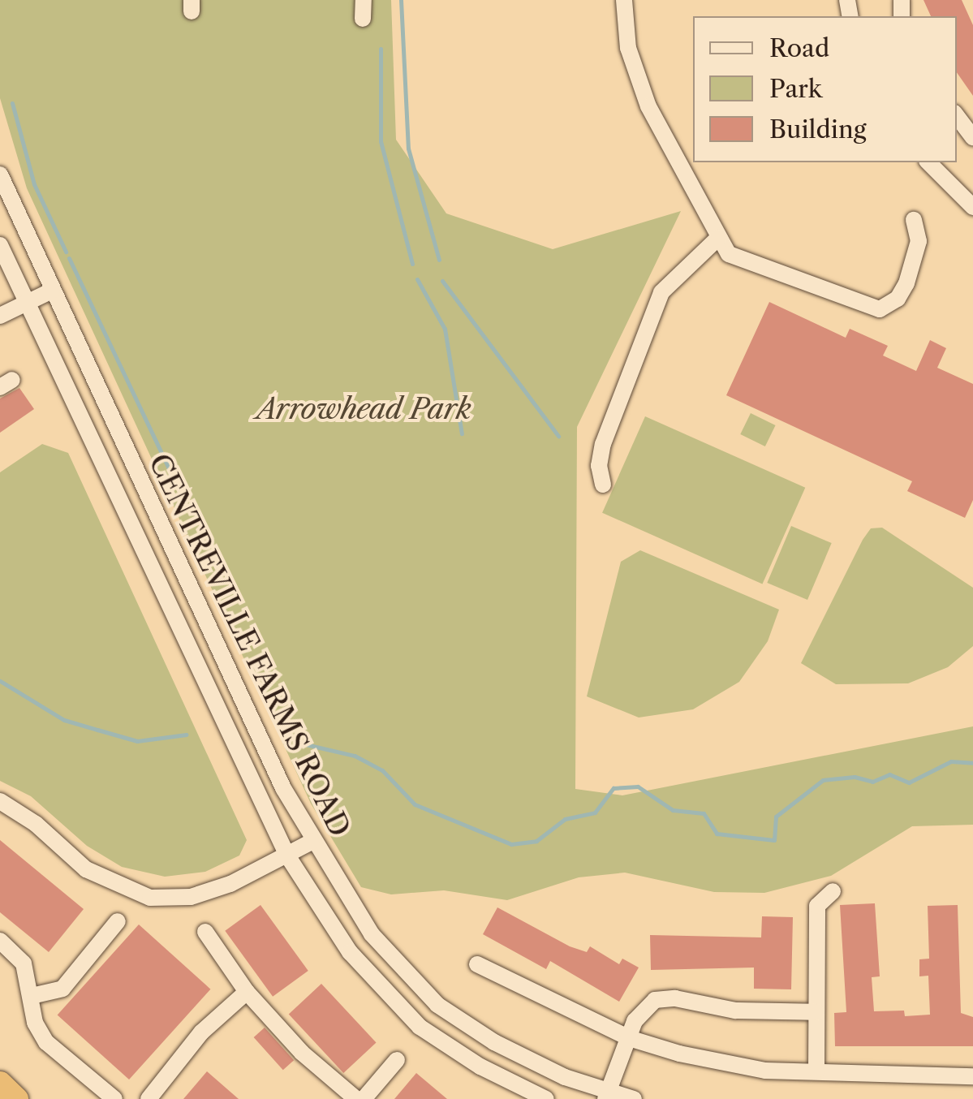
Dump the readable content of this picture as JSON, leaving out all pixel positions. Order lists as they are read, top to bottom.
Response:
{
  "streets": {
    "street": ["CENTREVILLE FARMS ROAD"]
  },
  "parks": ["Arrowhead Park"],
  "legend": ["Road", "Park", "Building"]
}
